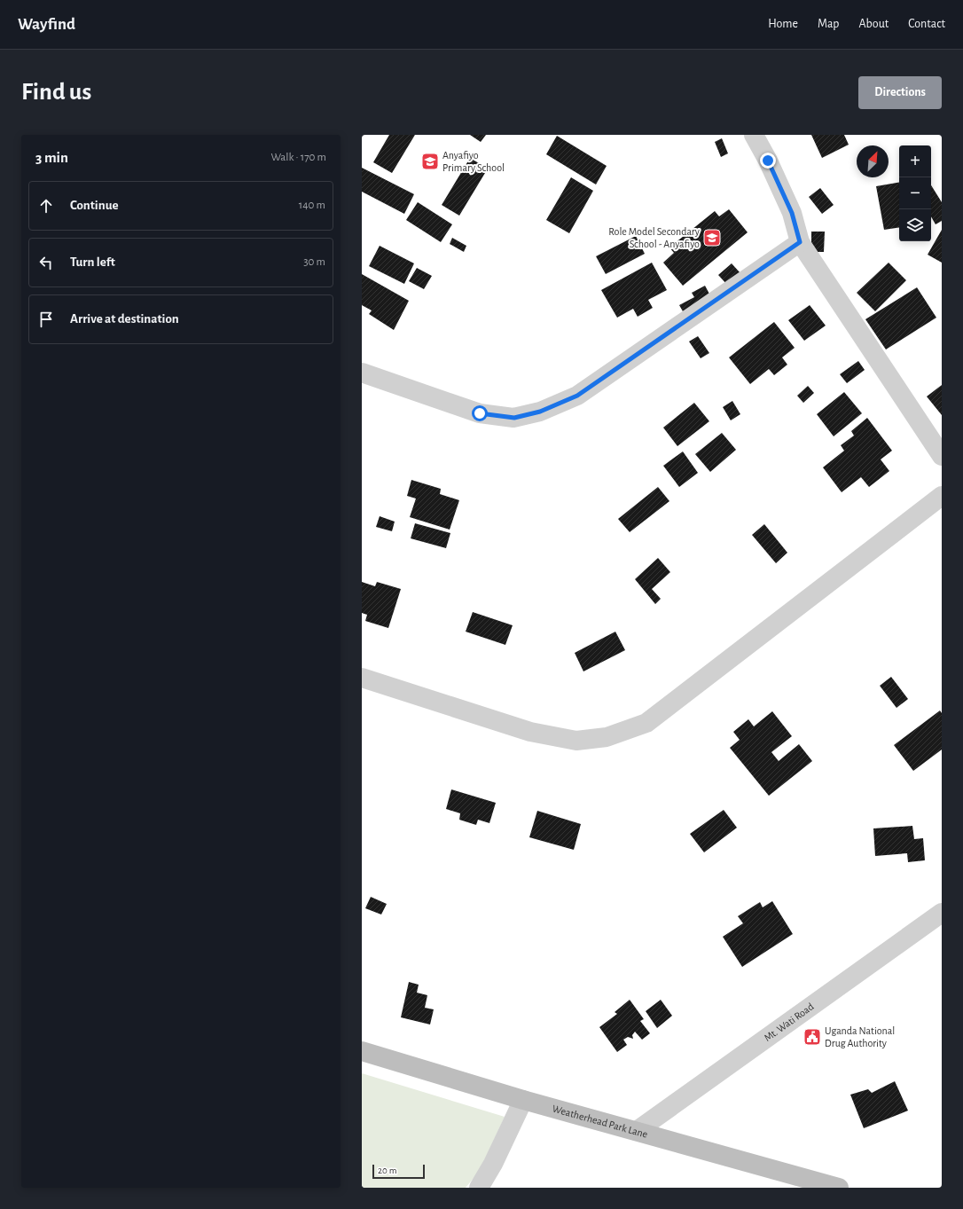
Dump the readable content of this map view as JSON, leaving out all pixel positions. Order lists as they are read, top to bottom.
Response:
{
  "streets": {
    "street": ["Mt. Wati Road", "Weatherhead Park Lane"]
  },
  "crossings": [
    ["Mt. Wati Road", "Weatherhead Park Lane"]
  ],
  "places": {
    "school or university": ["Anyafiyo Primary School", "Role Model Secondary School - Anyafiyo"],
    "public building": ["Uganda National Drug Authority"]
  },
  "scale_bar": "20 m",
  "north": "top right",
  "page": {
    "header": "Wayfind",
    "nav": [
      "Home",
      "Map",
      "About",
      "Contact"
    ],
    "buttons": "Directions",
    "title": "Find us",
    "heading": ["3 min", "Walk · 170 m"],
    "map_buttons": ["+", "−"],
    "list": [
      ["Continue", "140 m"],
      ["Turn left", "30 m"],
      "Arrive at destination"
    ],
    "scale": "20 m"
  }
}
